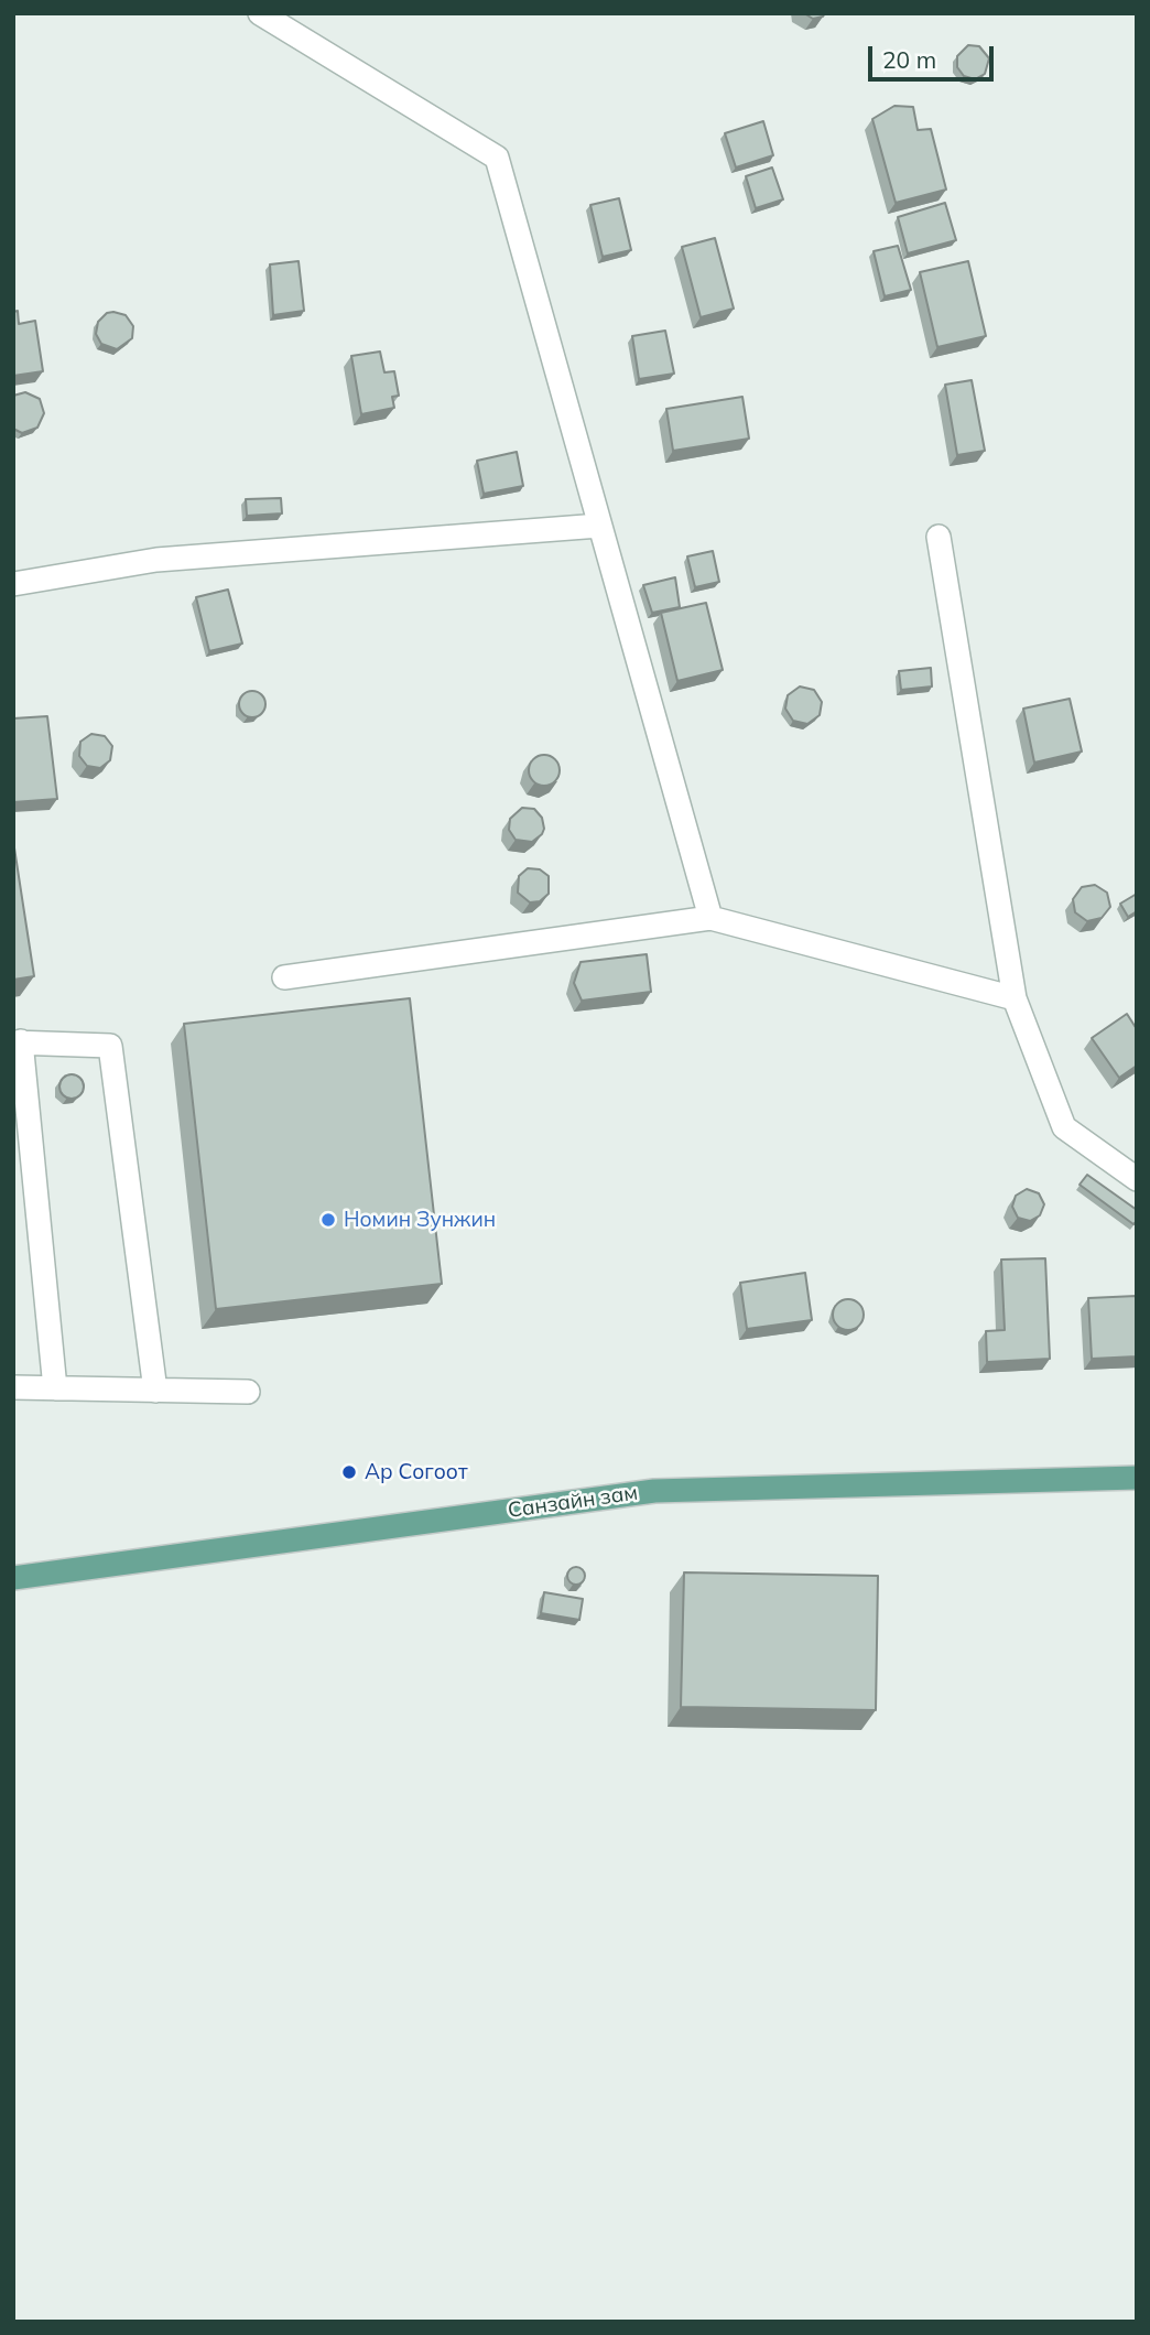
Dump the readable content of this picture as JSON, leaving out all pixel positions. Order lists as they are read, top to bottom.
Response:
{
  "streets": {
    "main road": ["Санзайн зам"]
  },
  "places": ["Номин Зунжин", "Ар Согоот"],
  "scale_bar": "20 m"
}
